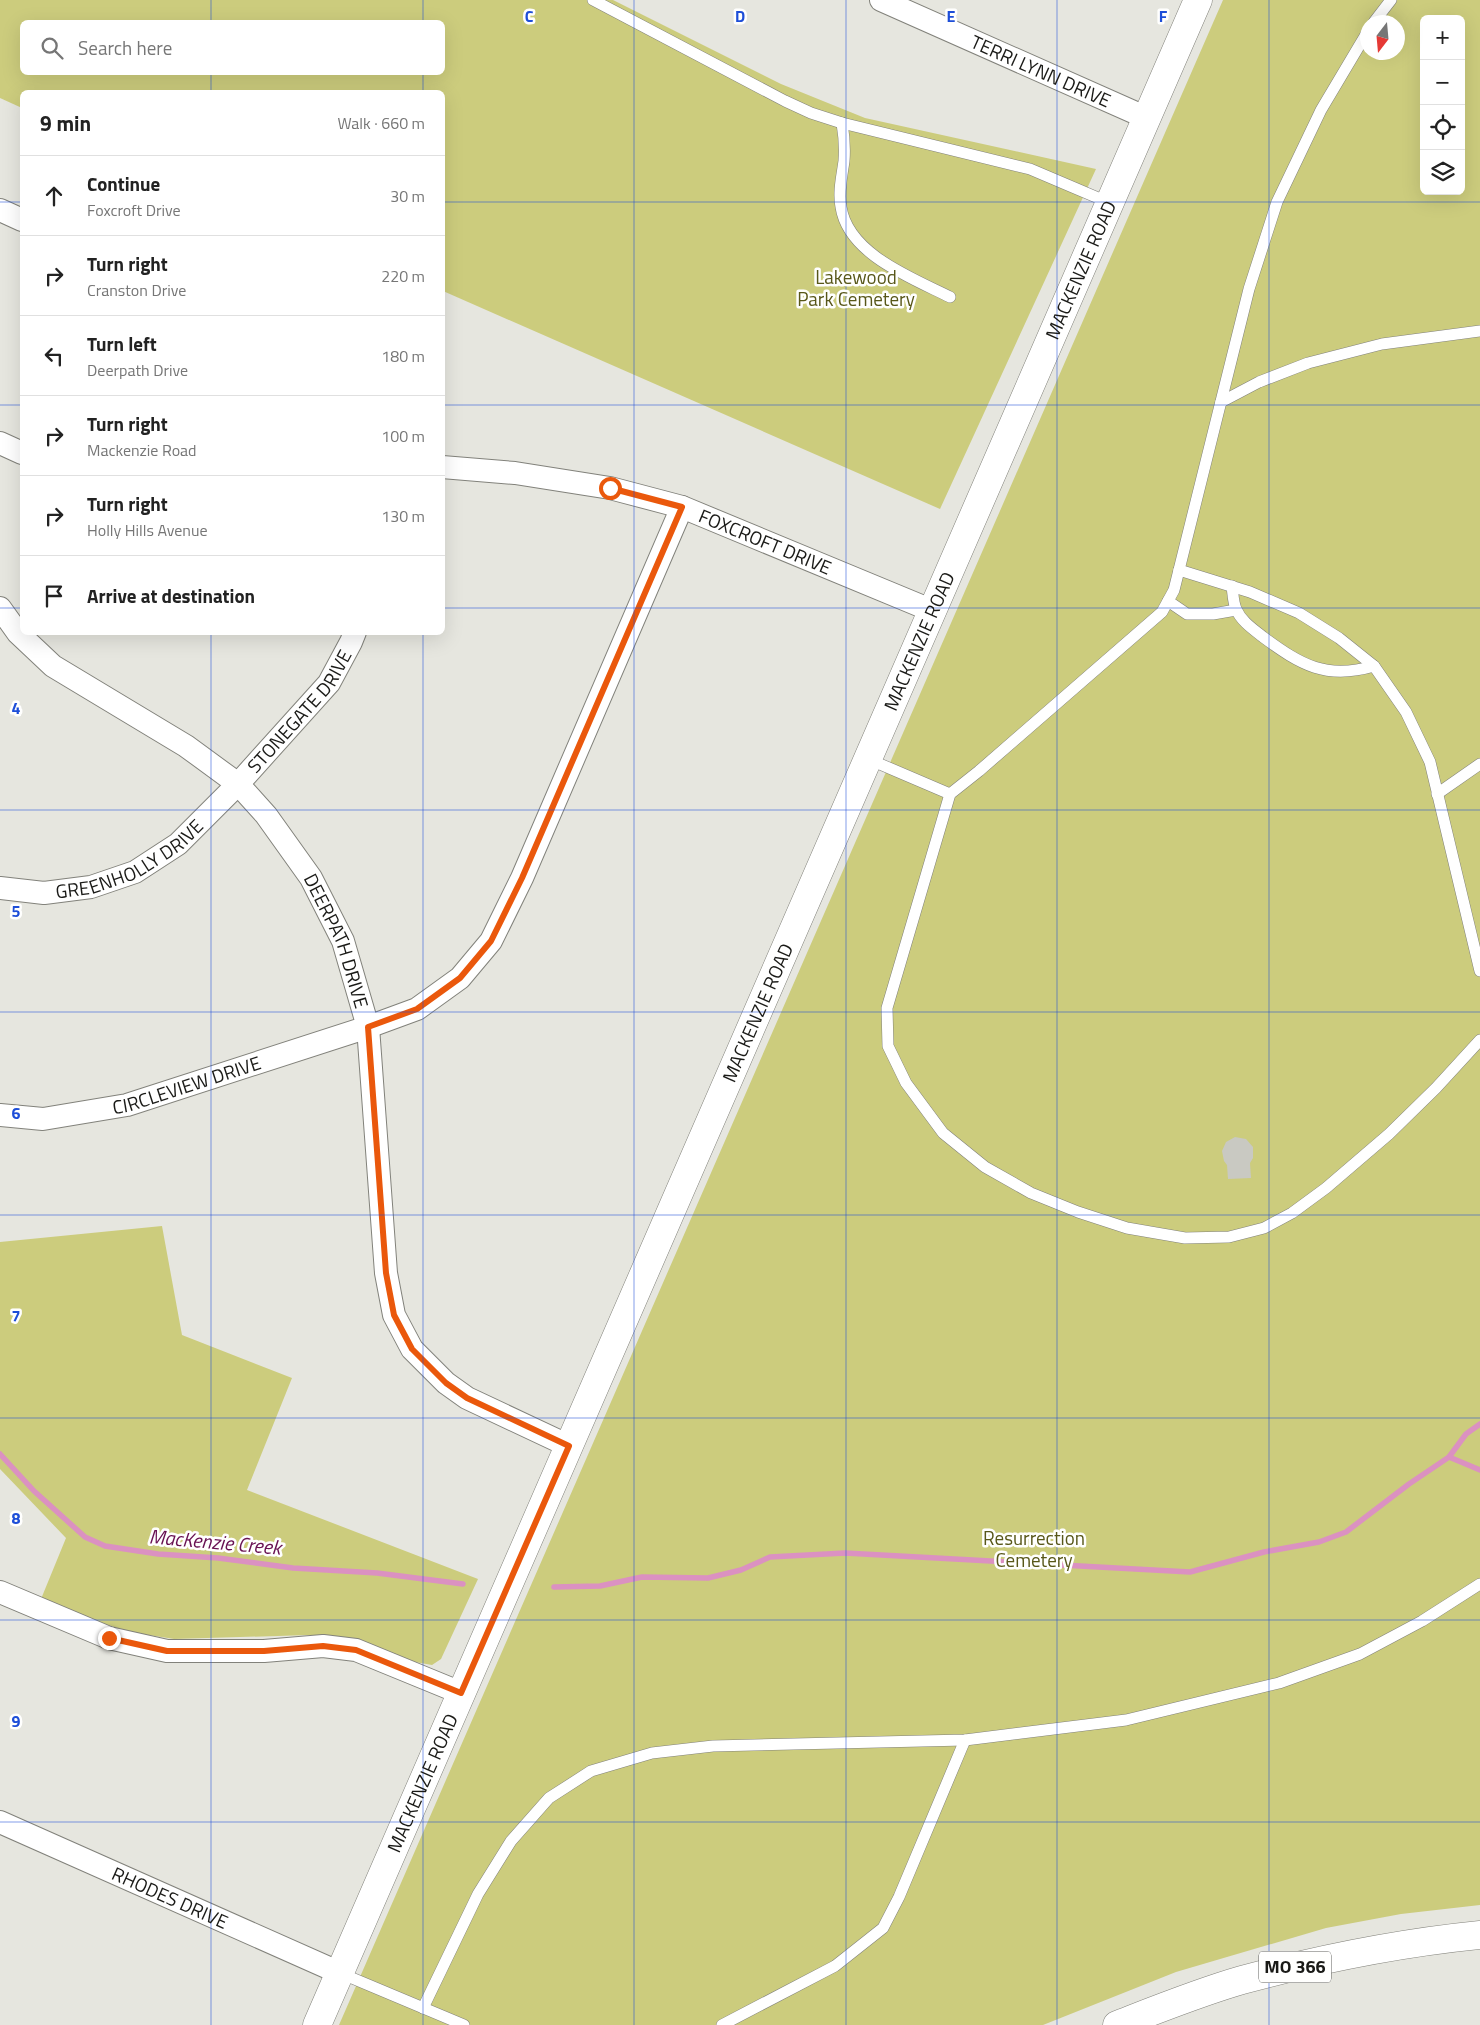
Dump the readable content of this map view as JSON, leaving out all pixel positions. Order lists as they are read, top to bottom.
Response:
{
  "streets": {
    "main road": ["MACKENZIE ROAD", "MO 366"],
    "street": [
      "TERRI LYNN DRIVE",
      "FOXCROFT DRIVE",
      "STONEGATE DRIVE",
      "GREENHOLLY DRIVE",
      "DEERPATH DRIVE",
      "CIRCLEVIEW DRIVE",
      "RHODES DRIVE"
    ]
  },
  "crossings": [
    ["TERRI LYNN DRIVE", "MACKENZIE ROAD"],
    ["MACKENZIE ROAD", "FOXCROFT DRIVE"],
    ["MACKENZIE ROAD", "DEERPATH DRIVE"],
    ["MACKENZIE ROAD", "RHODES DRIVE"],
    ["FOXCROFT DRIVE", "CIRCLEVIEW DRIVE"],
    ["STONEGATE DRIVE", "GREENHOLLY DRIVE"],
    ["STONEGATE DRIVE", "DEERPATH DRIVE"],
    ["GREENHOLLY DRIVE", "DEERPATH DRIVE"],
    ["DEERPATH DRIVE", "CIRCLEVIEW DRIVE"]
  ],
  "water": ["MacKenzie Creek"],
  "parks": ["Lakewood Park Cemetery", "Resurrection Cemetery"],
  "north": "bottom",
  "page": {
    "map_buttons": ["+", "−"],
    "search": "Search here",
    "heading": ["9 min", "Walk · 660 m"],
    "list": [
      ["Continue", "Foxcroft Drive", "30 m"],
      ["Turn right", "Cranston Drive", "220 m"],
      ["Turn left", "Deerpath Drive", "180 m"],
      ["Turn right", "Mackenzie Road", "100 m"],
      ["Turn right", "Holly Hills Avenue", "130 m"],
      "Arrive at destination"
    ]
  },
  "grid": {
    "columns": [
      "C",
      "D",
      "E",
      "F"
    ],
    "rows": [
      "4",
      "5",
      "6",
      "7",
      "8",
      "9"
    ]
  }
}
